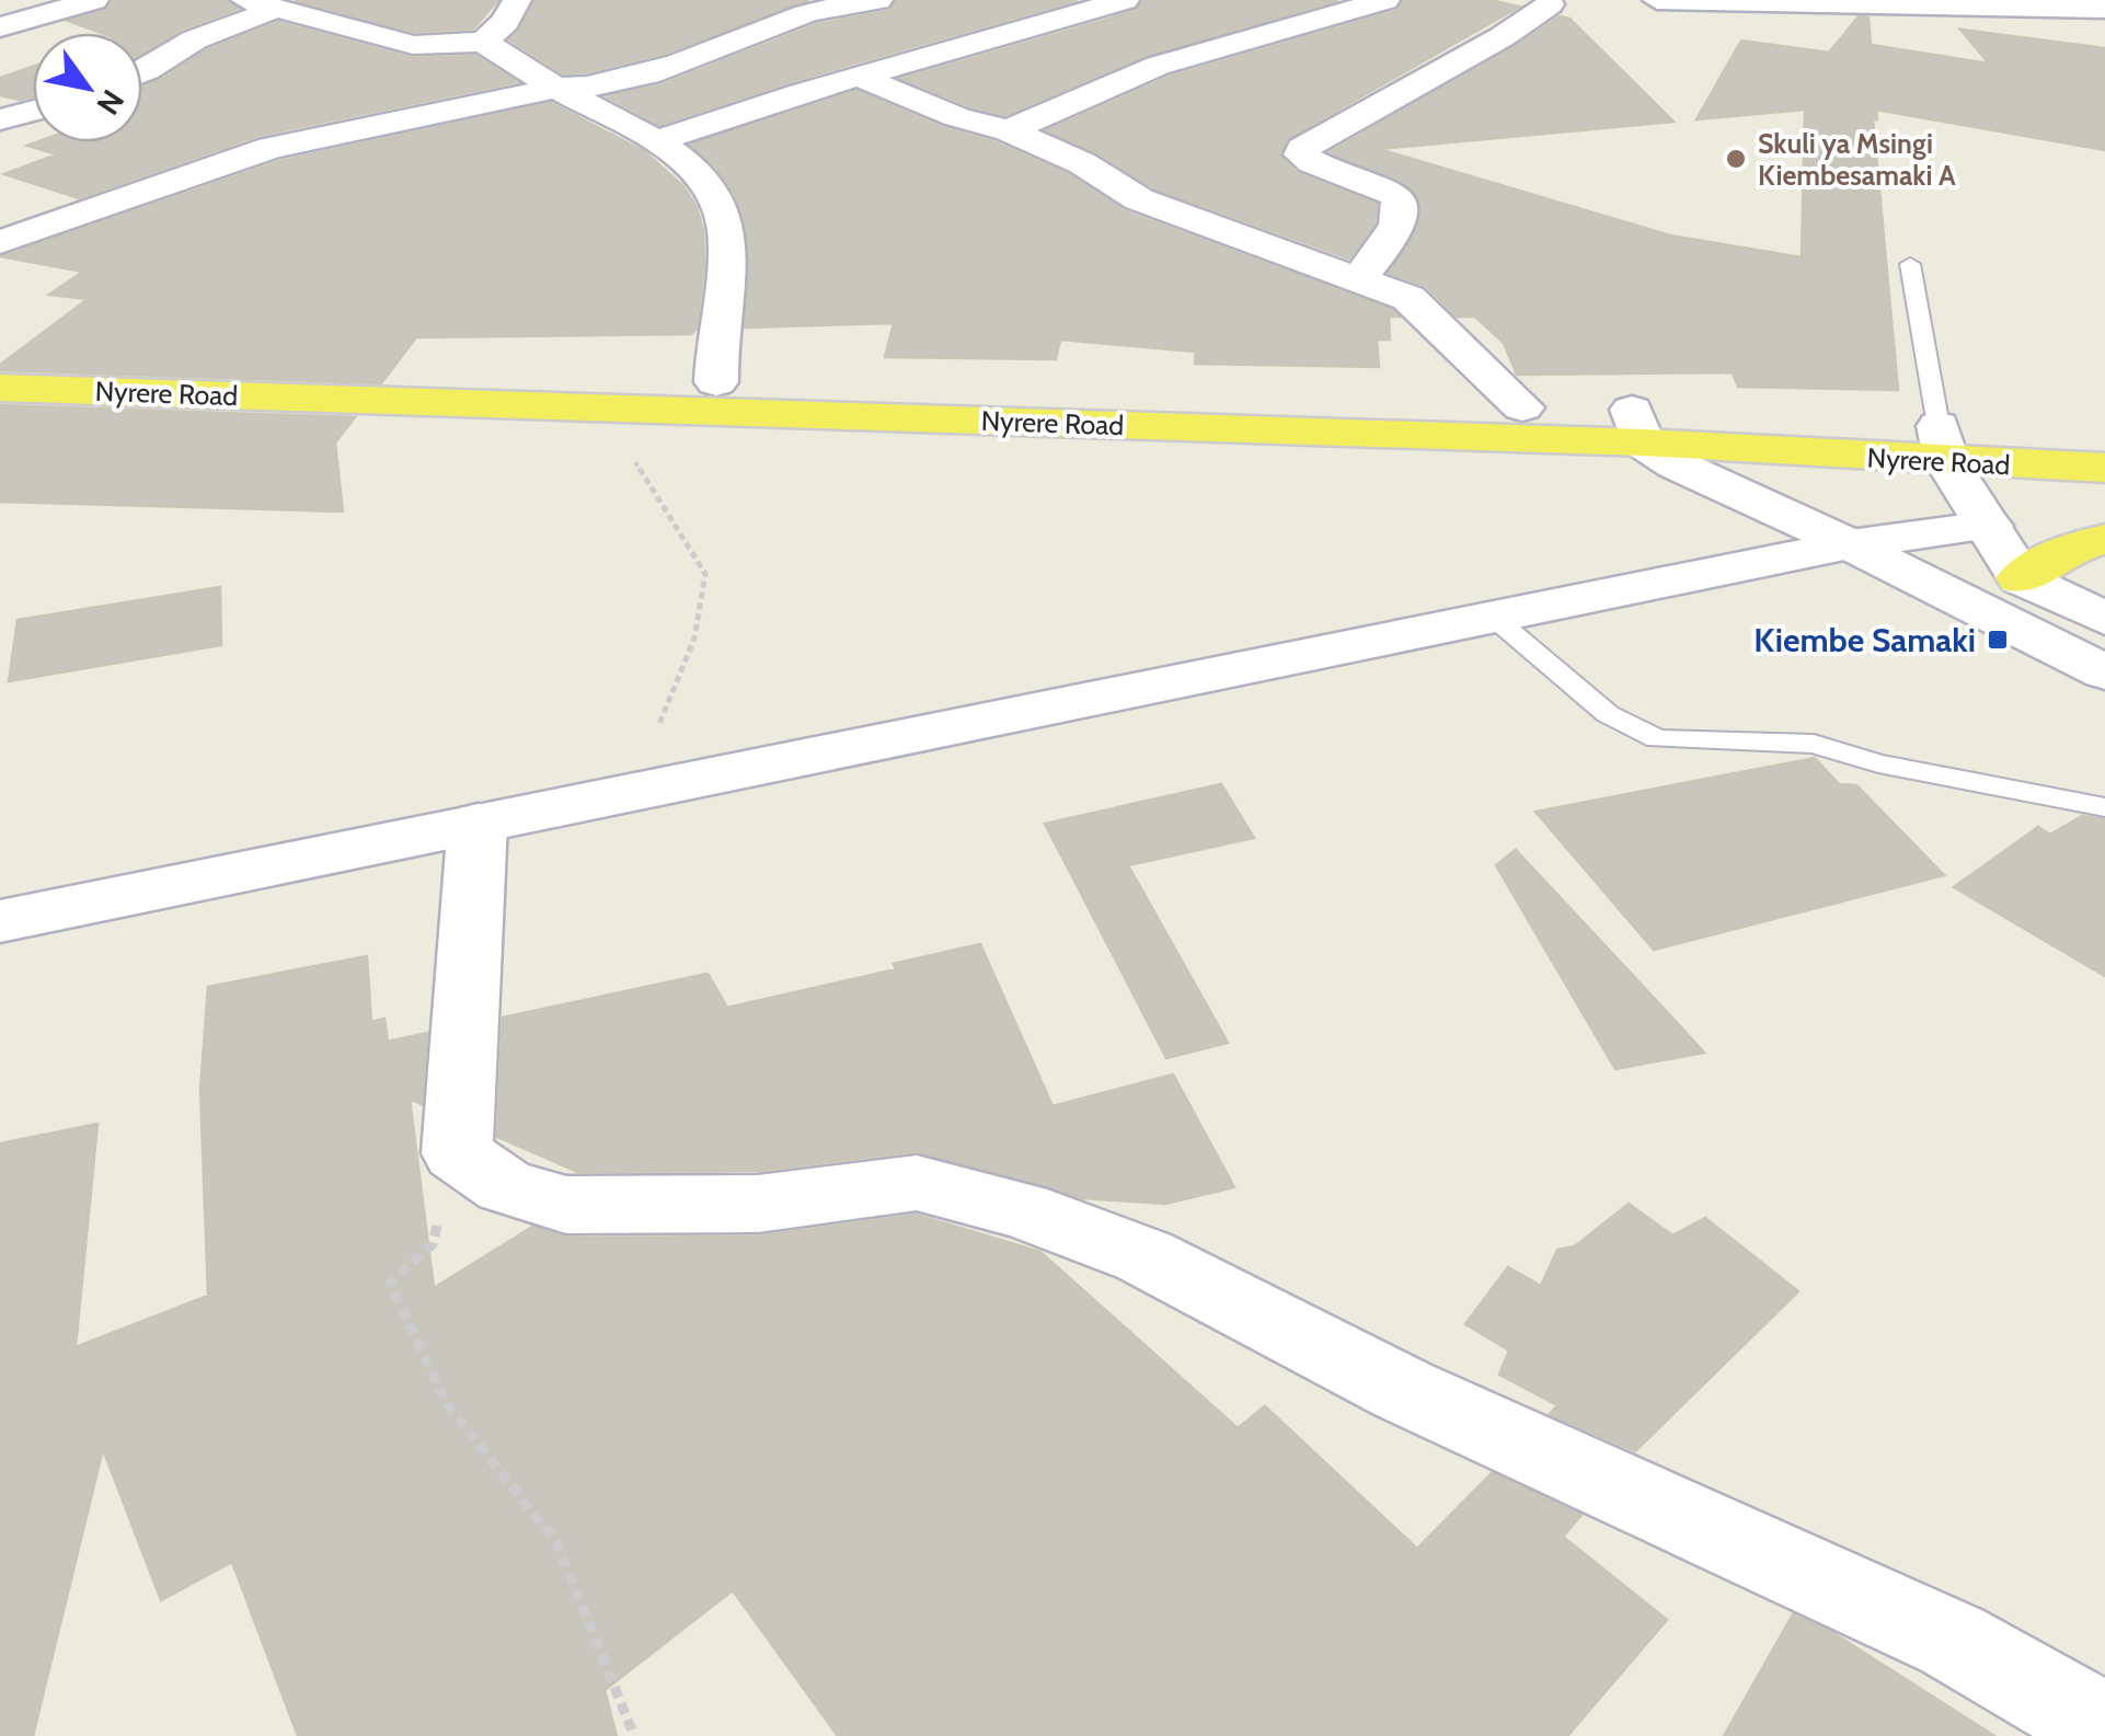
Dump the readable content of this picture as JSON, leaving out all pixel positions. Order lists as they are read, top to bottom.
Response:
{
  "streets": {
    "main road": ["Nyrere Road"]
  },
  "places": {
    "other": ["Skuli ya Msingi Kiembesamaki A"],
    "transit": ["Kiembe Samaki"]
  },
  "north": "bottom right"
}
